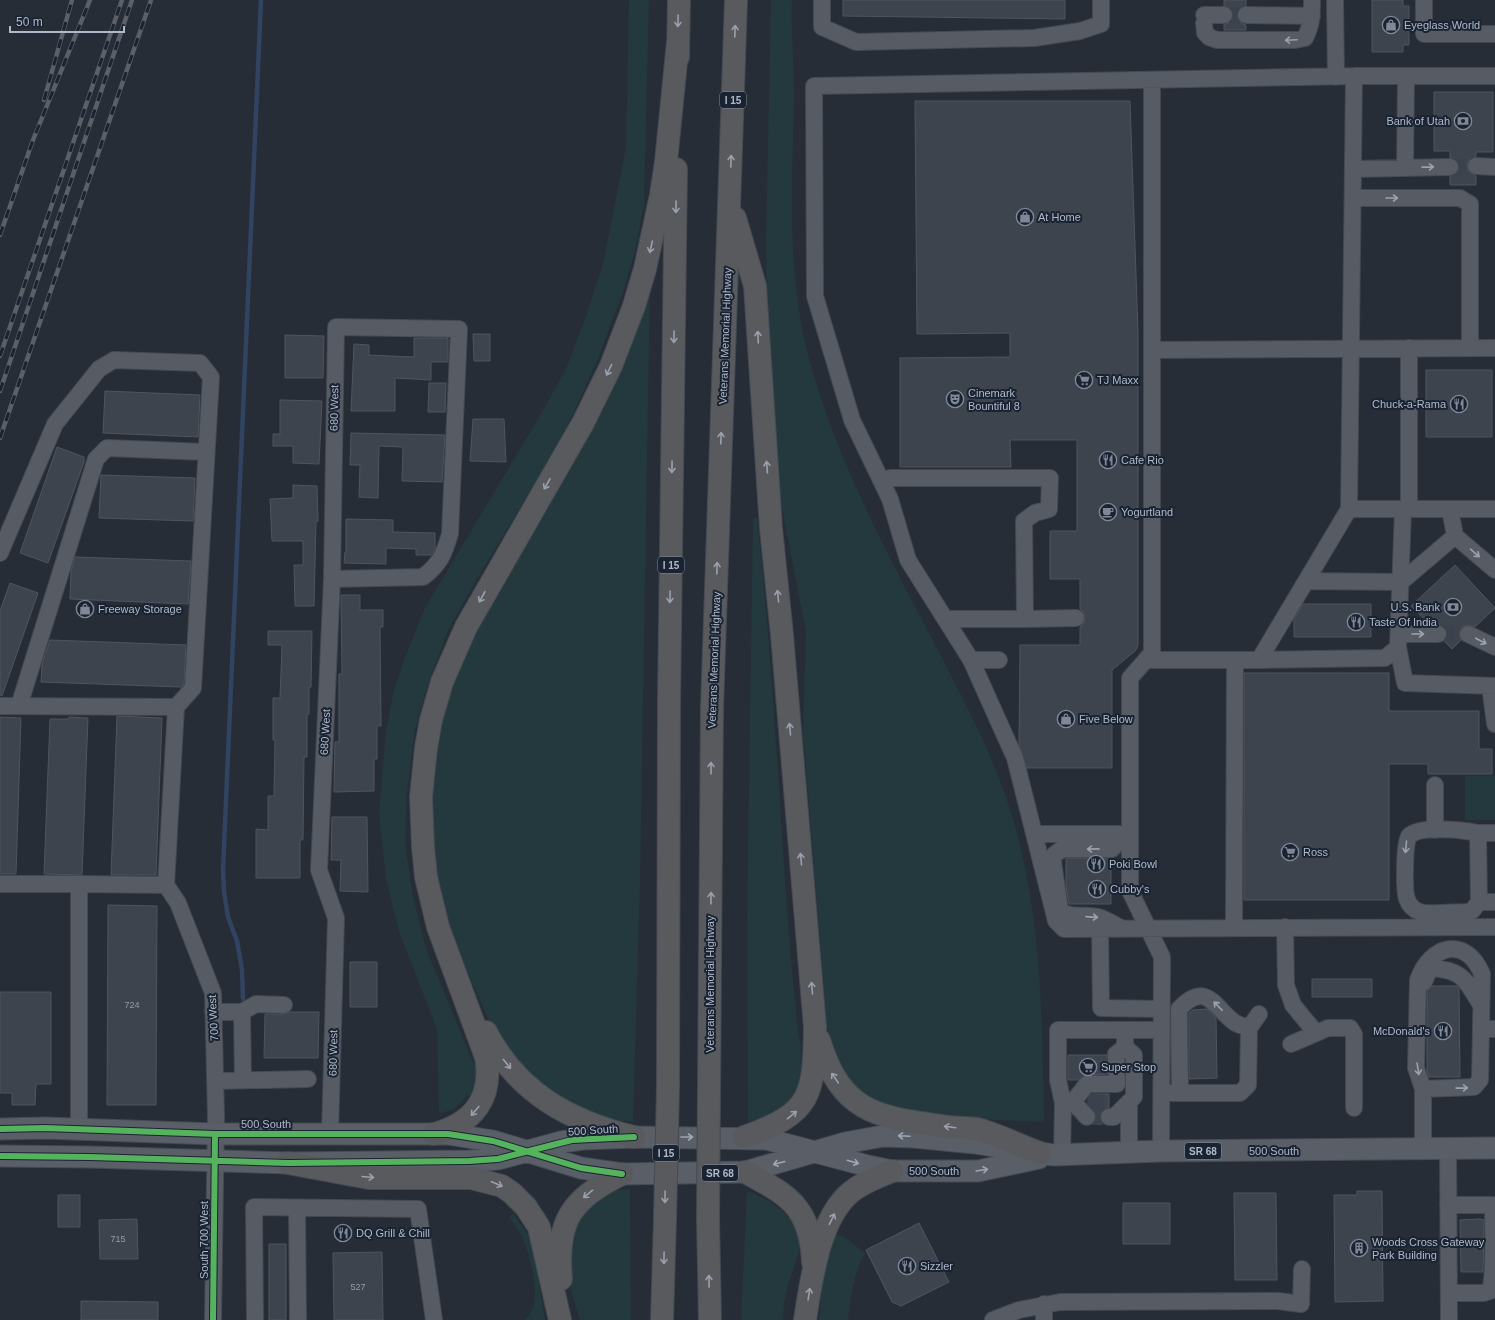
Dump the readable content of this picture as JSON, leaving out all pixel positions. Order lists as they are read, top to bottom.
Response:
{
  "streets": {
    "highway": ["I 15", "Veterans Memorial Highway"],
    "main road": ["500 South", "SR 68"],
    "street": ["680 West", "700 West", "South 700 West"]
  },
  "crossings": [
    ["680 West", "500 South"],
    ["700 West", "500 South"],
    ["700 West", "South 700 West"],
    ["500 South", "South 700 West"]
  ],
  "places": {
    "shop": [
      "Eyeglass World",
      "At Home",
      "Freeway Storage",
      "Five Below"
    ],
    "bank": ["Bank of Utah", "U.S. Bank"],
    "supermarket": ["TJ Maxx", "Ross", "Super Stop"],
    "theatre": ["Cinemark Bountiful 8"],
    "restaurant": [
      "Chuck-a-Rama",
      "Cafe Rio",
      "Taste Of India",
      "Poki Bowl",
      "Cubby's",
      "McDonald's",
      "DQ Grill & Chill",
      "Sizzler"
    ],
    "cafe": ["Yogurtland"],
    "building": ["Woods Cross Gateway Park Building"]
  },
  "house_numbers": ["724", "715", "527"],
  "scale_bar": "50 m"
}
